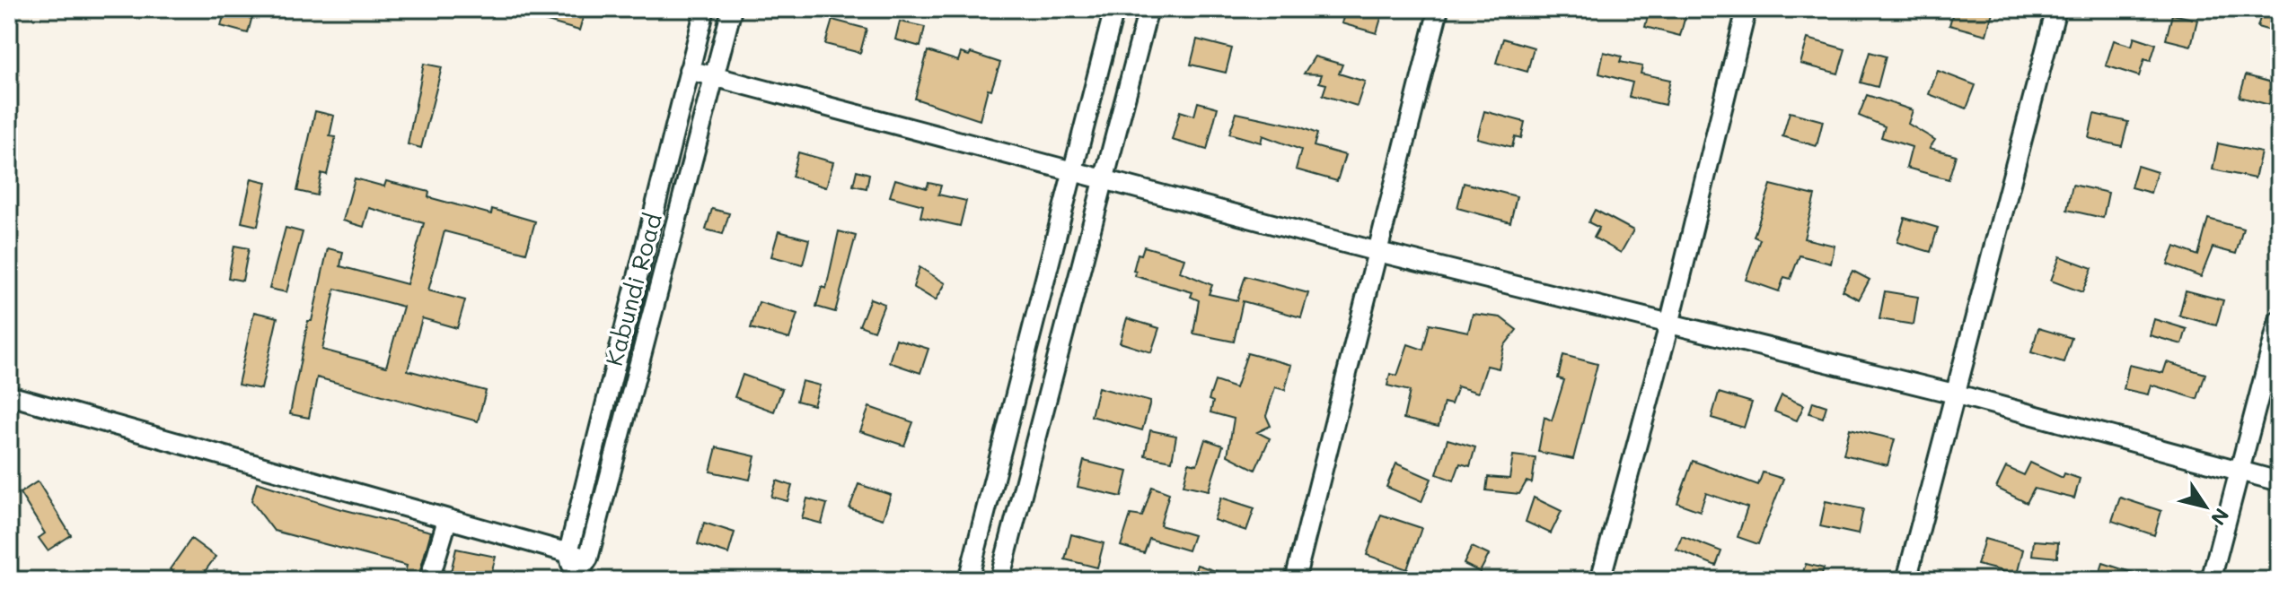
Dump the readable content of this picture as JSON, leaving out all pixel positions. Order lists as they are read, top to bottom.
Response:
{
  "streets": {
    "street": ["Kabundi Road"]
  },
  "north": "bottom right"
}
